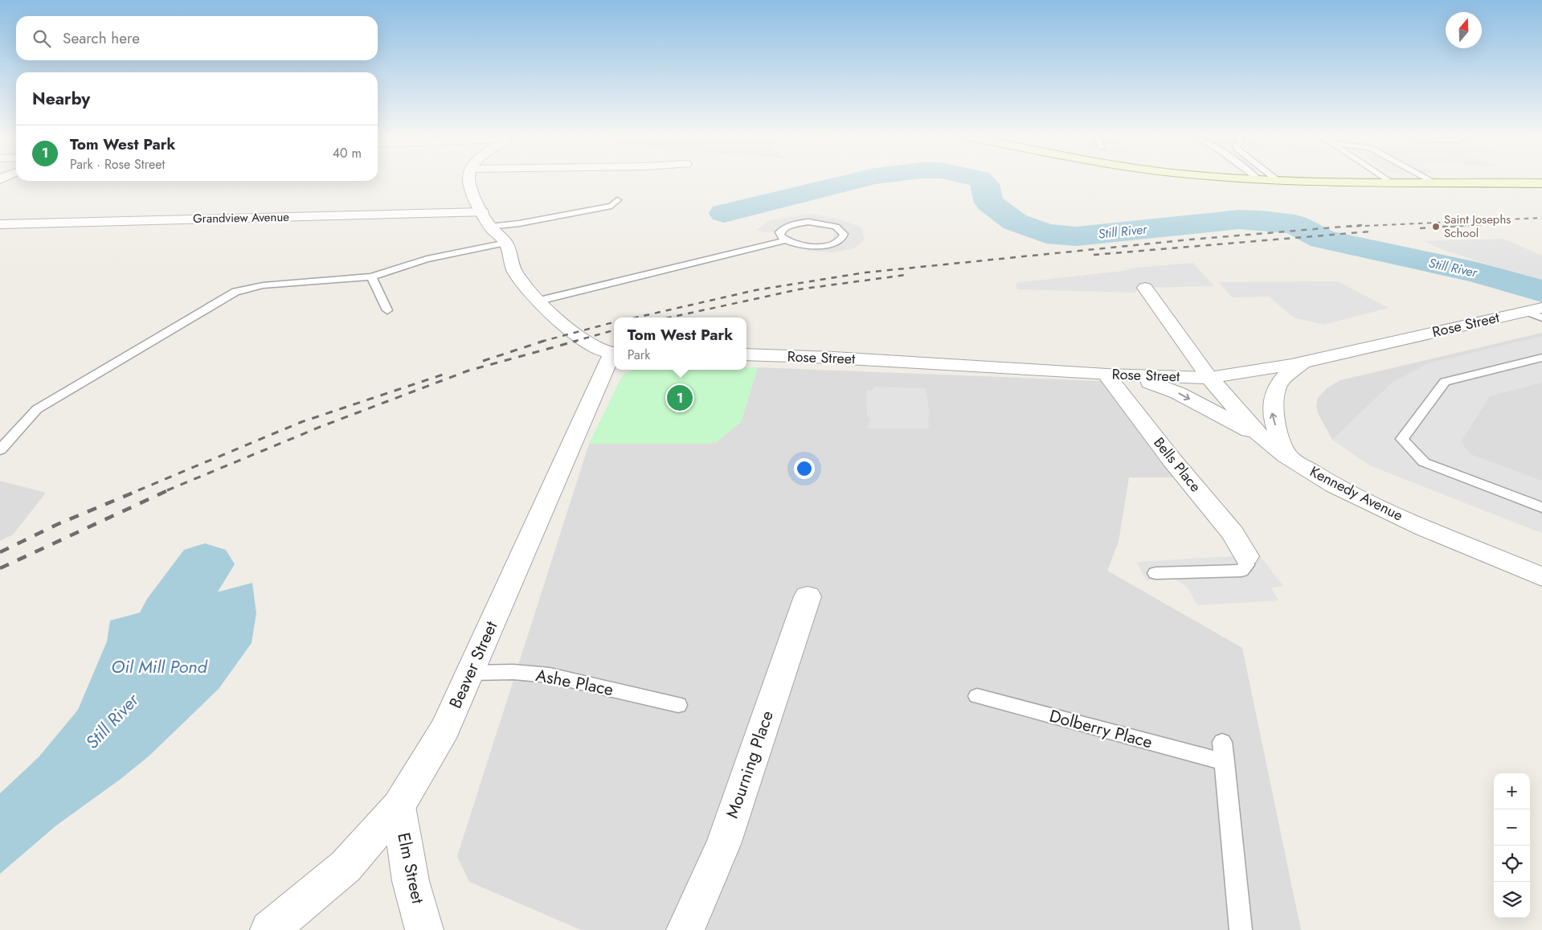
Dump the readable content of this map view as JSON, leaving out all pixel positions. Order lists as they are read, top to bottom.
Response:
{
  "streets": {
    "street": [
      "Grandview Avenue",
      "Rose Street",
      "Bells Place",
      "Kennedy Avenue",
      "Beaver Street",
      "Mourning Place",
      "Elm Street"
    ],
    "lane": ["Ashe Place", "Dolberry Place"]
  },
  "crossings": [
    ["Rose Street", "Bells Place"],
    ["Rose Street", "Kennedy Avenue"],
    ["Beaver Street", "Ashe Place"],
    ["Beaver Street", "Elm Street"]
  ],
  "water": ["Still River", "Oil Mill Pond"],
  "places": ["Saint Josephs School"],
  "north": "top",
  "page": {
    "search": "Search here",
    "heading": "Nearby",
    "list": [
      {
        "mark": "1",
        "name": "Tom West Park",
        "note": "Park · Rose Street",
        "value": "40 m"
      }
    ],
    "popup": ["Tom West Park", "Park"],
    "pins": "1",
    "map_buttons": ["+", "−"]
  }
}
